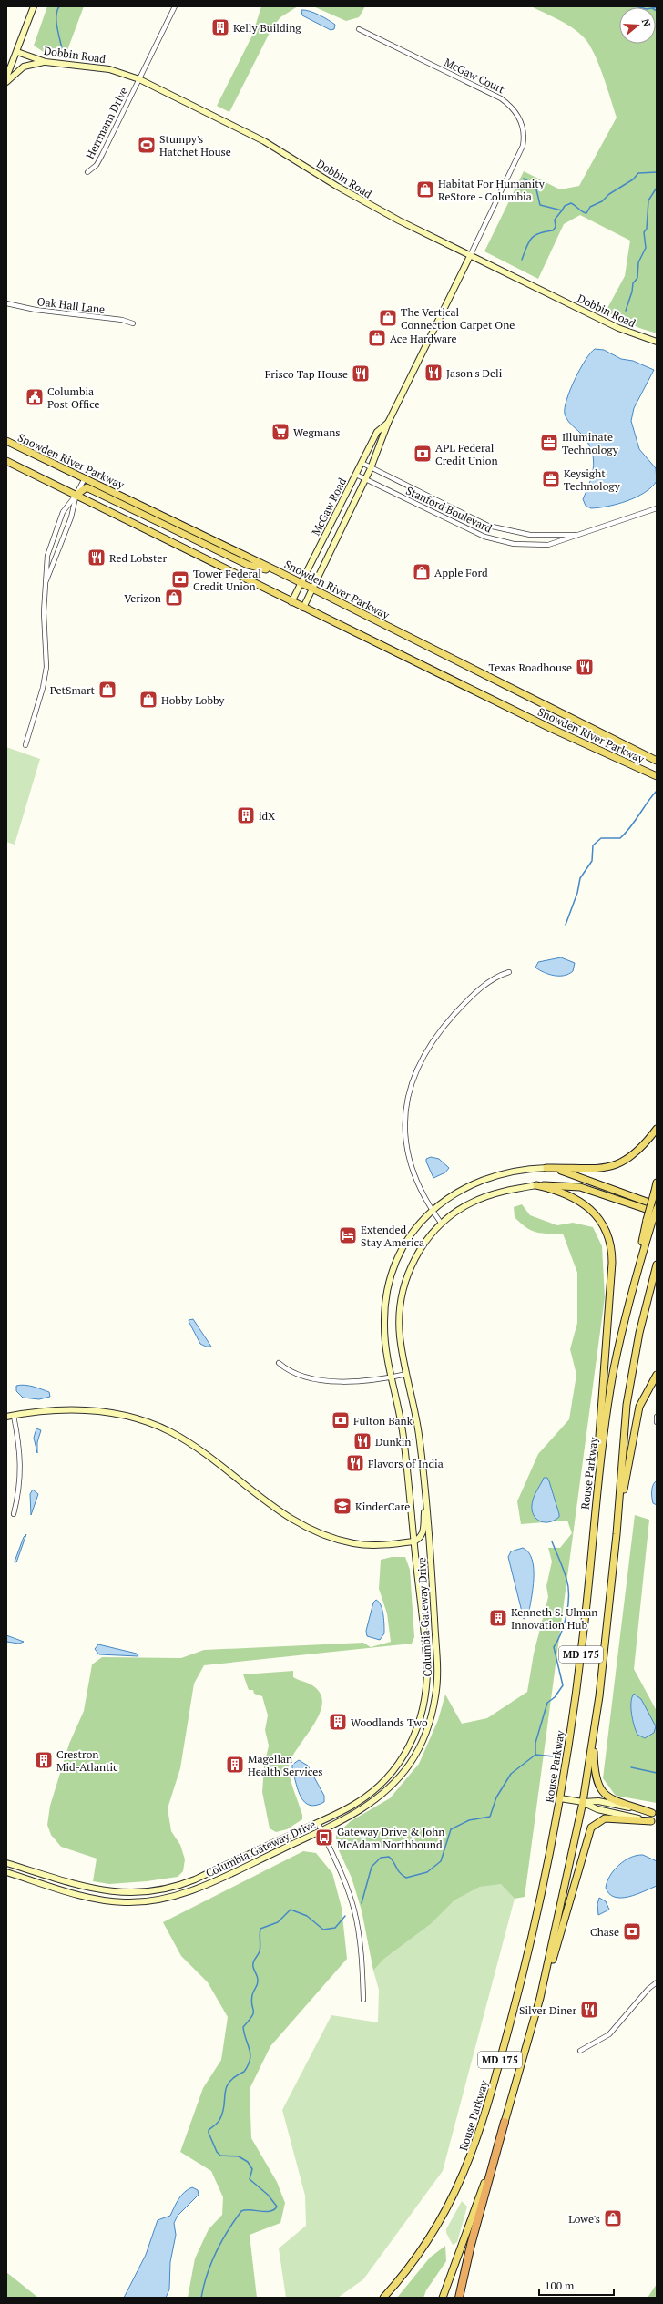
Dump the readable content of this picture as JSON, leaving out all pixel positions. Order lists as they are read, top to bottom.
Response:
{
  "streets": {
    "main road": ["Snowden River Parkway", "Rouse Parkway", "MD 175"],
    "street": [
      "Dobbin Road",
      "McGaw Court",
      "Herrmann Drive",
      "Oak Hall Lane",
      "McGaw Road",
      "Stanford Boulevard",
      "Columbia Gateway Drive"
    ]
  },
  "crossings": [
    ["Dobbin Road", "McGaw Court"],
    ["Dobbin Road", "Herrmann Drive"],
    ["Dobbin Road", "McGaw Road"],
    ["McGaw Court", "McGaw Road"],
    ["Snowden River Parkway", "McGaw Road"],
    ["McGaw Road", "Stanford Boulevard"]
  ],
  "places": {
    "building": [
      "Kelly Building",
      "idX",
      "Kenneth S. Ulman Innovation Hub",
      "Woodlands Two",
      "Crestron Mid-Atlantic",
      "Magellan Health Services"
    ],
    "sports": ["Stumpy's Hatchet House"],
    "shop": [
      "Habitat For Humanity ReStore - Columbia",
      "The Vertical Connection Carpet One",
      "Ace Hardware",
      "Apple Ford",
      "Verizon",
      "PetSmart",
      "Hobby Lobby",
      "Lowe's"
    ],
    "restaurant": [
      "Jason's Deli",
      "Frisco Tap House",
      "Red Lobster",
      "Texas Roadhouse",
      "Dunkin'",
      "Flavors of India",
      "Silver Diner"
    ],
    "public building": ["Columbia Post Office"],
    "supermarket": ["Wegmans"],
    "office": ["Illuminate Technology", "Keysight Technology"],
    "bank": [
      "APL Federal Credit Union",
      "Tower Federal Credit Union",
      "Fulton Bank",
      "Chase"
    ],
    "hotel": ["Extended Stay America"],
    "school or university": ["KinderCare"],
    "bus stop": ["Gateway Drive & John McAdam Northbound"]
  },
  "scale_bar": "100 m",
  "north": "right"
}
